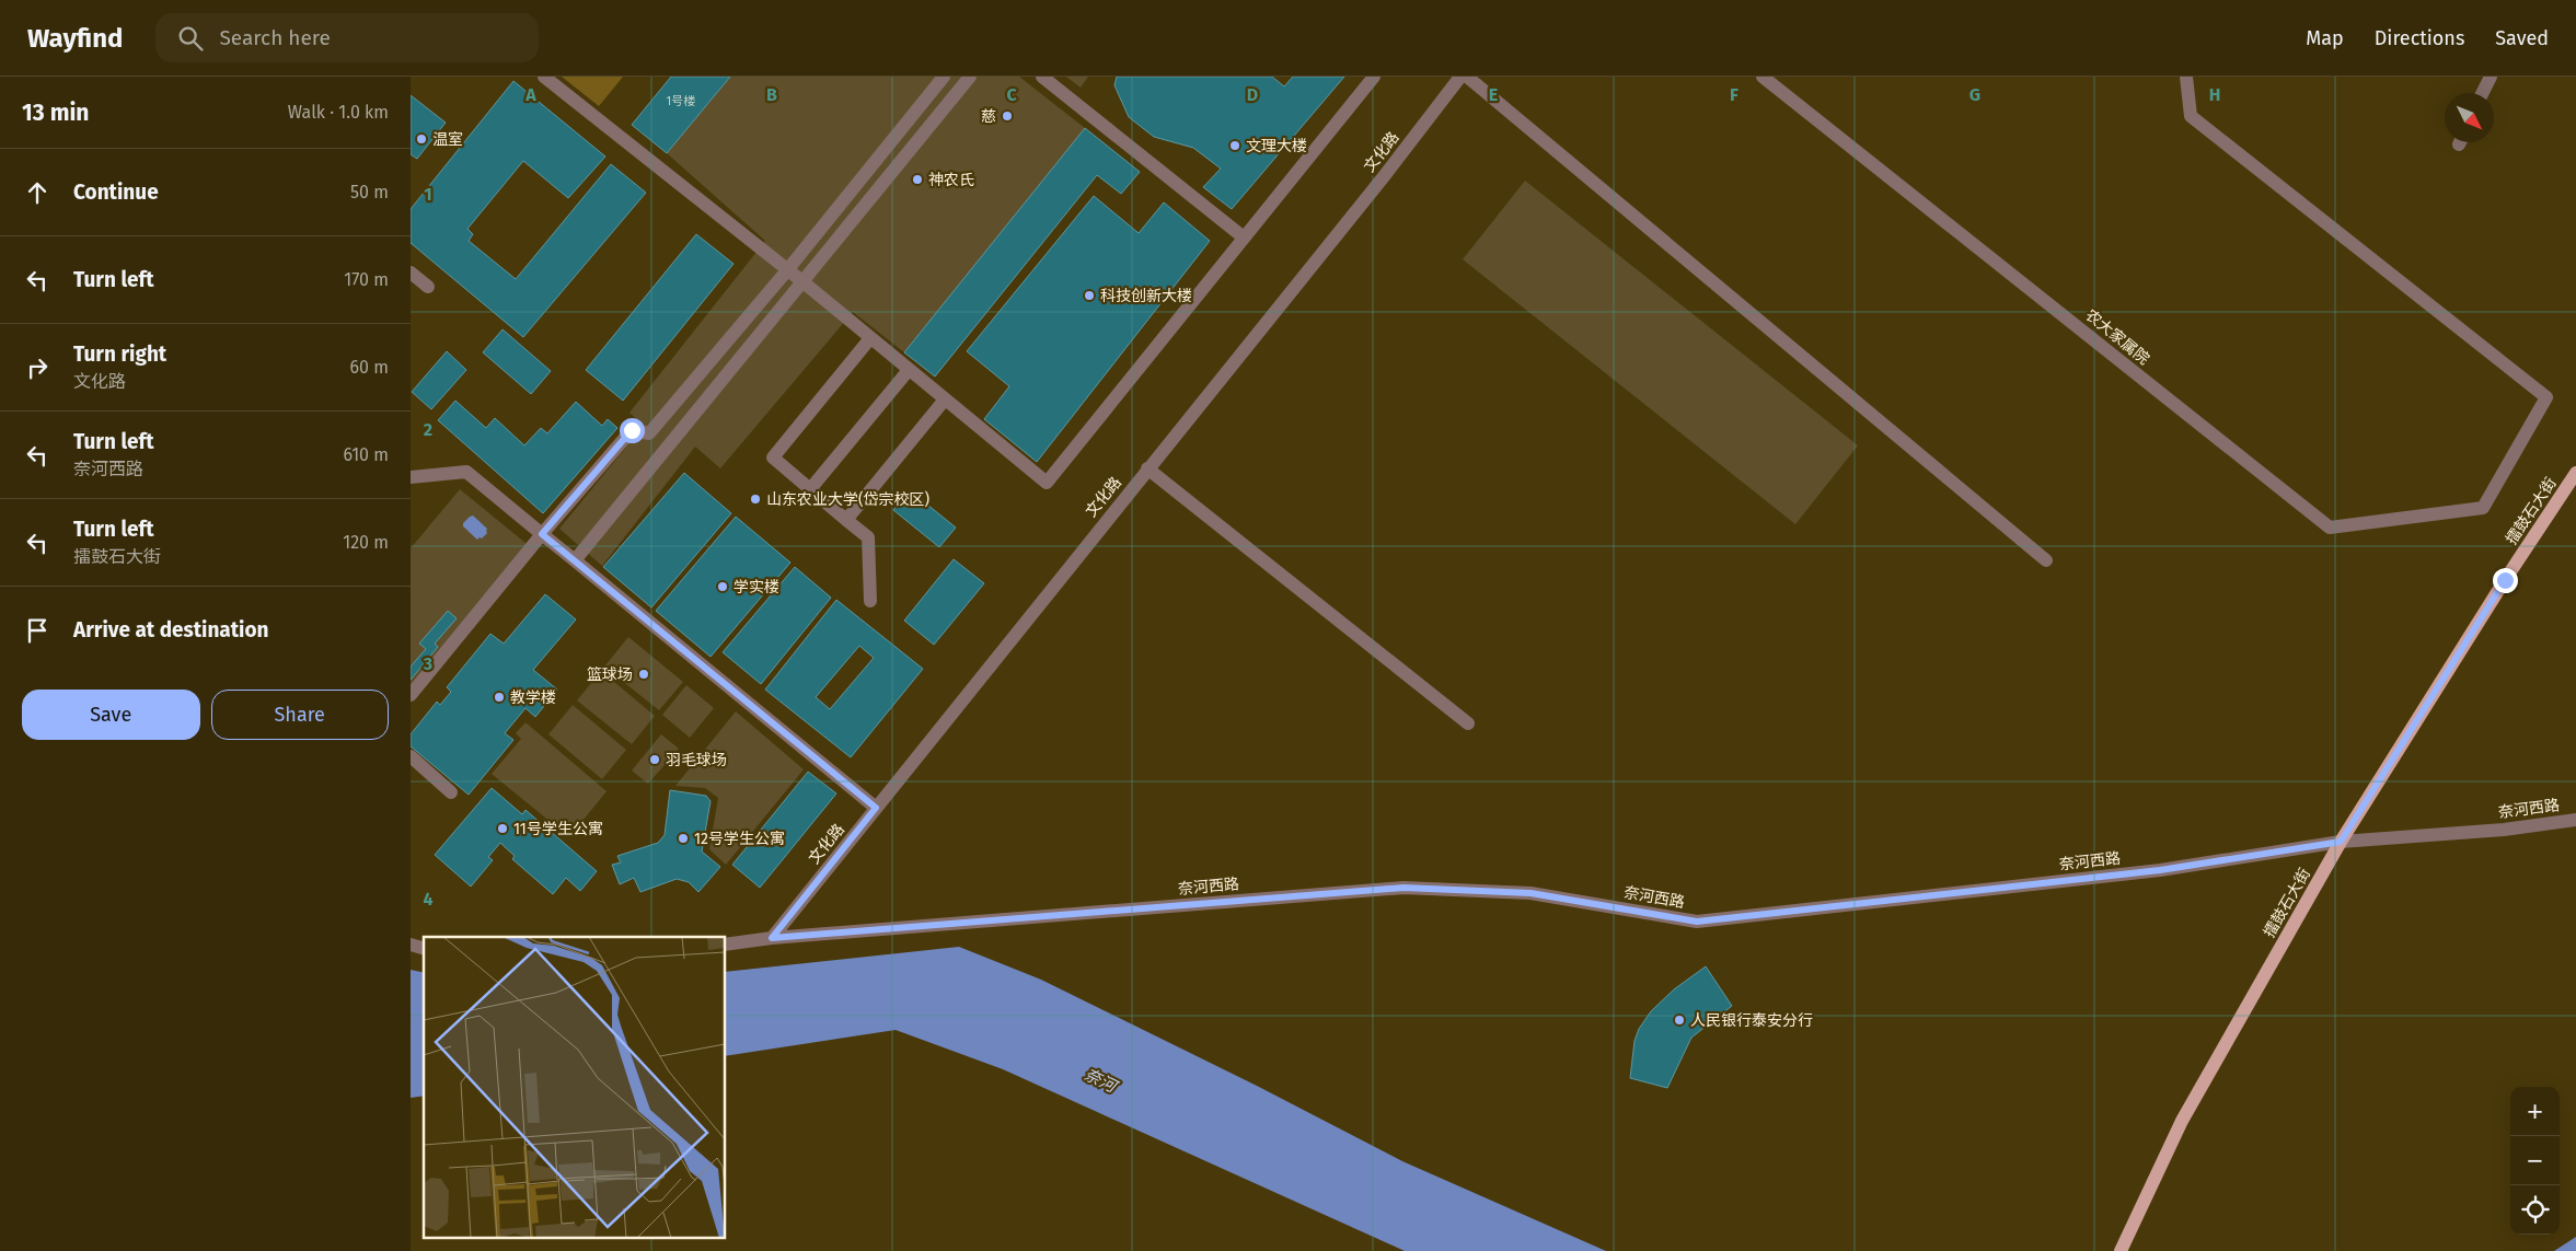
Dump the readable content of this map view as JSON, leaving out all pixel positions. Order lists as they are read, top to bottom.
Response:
{
  "streets": {
    "main road": ["擂鼓石大街"],
    "street": ["文化路", "农大家属院", "奈河西路"]
  },
  "crossings": [
    ["文化路", "奈河西路"],
    ["擂鼓石大街", "奈河西路"]
  ],
  "water": ["奈河"],
  "places": [
    "慈",
    "温室",
    "文理大楼",
    "神农氏",
    "科技创新大楼",
    "山东农业大学(岱宗校区)",
    "学实楼",
    "篮球场",
    "教学楼",
    "羽毛球场",
    "11号学生公寓",
    "12号学生公寓",
    "人民银行泰安分行"
  ],
  "house_numbers": ["1号楼"],
  "north": "bottom right",
  "page": {
    "header": "Wayfind",
    "search": "Search here",
    "nav": ["Map", "Directions", "Saved"],
    "heading": ["13 min", "Walk · 1.0 km"],
    "list": [
      ["Continue", "50 m"],
      ["Turn left", "170 m"],
      ["Turn right", "文化路", "60 m"],
      ["Turn left", "奈河西路", "610 m"],
      ["Turn left", "擂鼓石大街", "120 m"],
      "Arrive at destination"
    ],
    "buttons": ["Save", "Share"],
    "map_buttons": ["+", "−"]
  },
  "grid": {
    "columns": [
      "A",
      "B",
      "C",
      "D",
      "E",
      "F",
      "G",
      "H"
    ],
    "rows": [
      "1",
      "2",
      "3",
      "4"
    ]
  }
}
